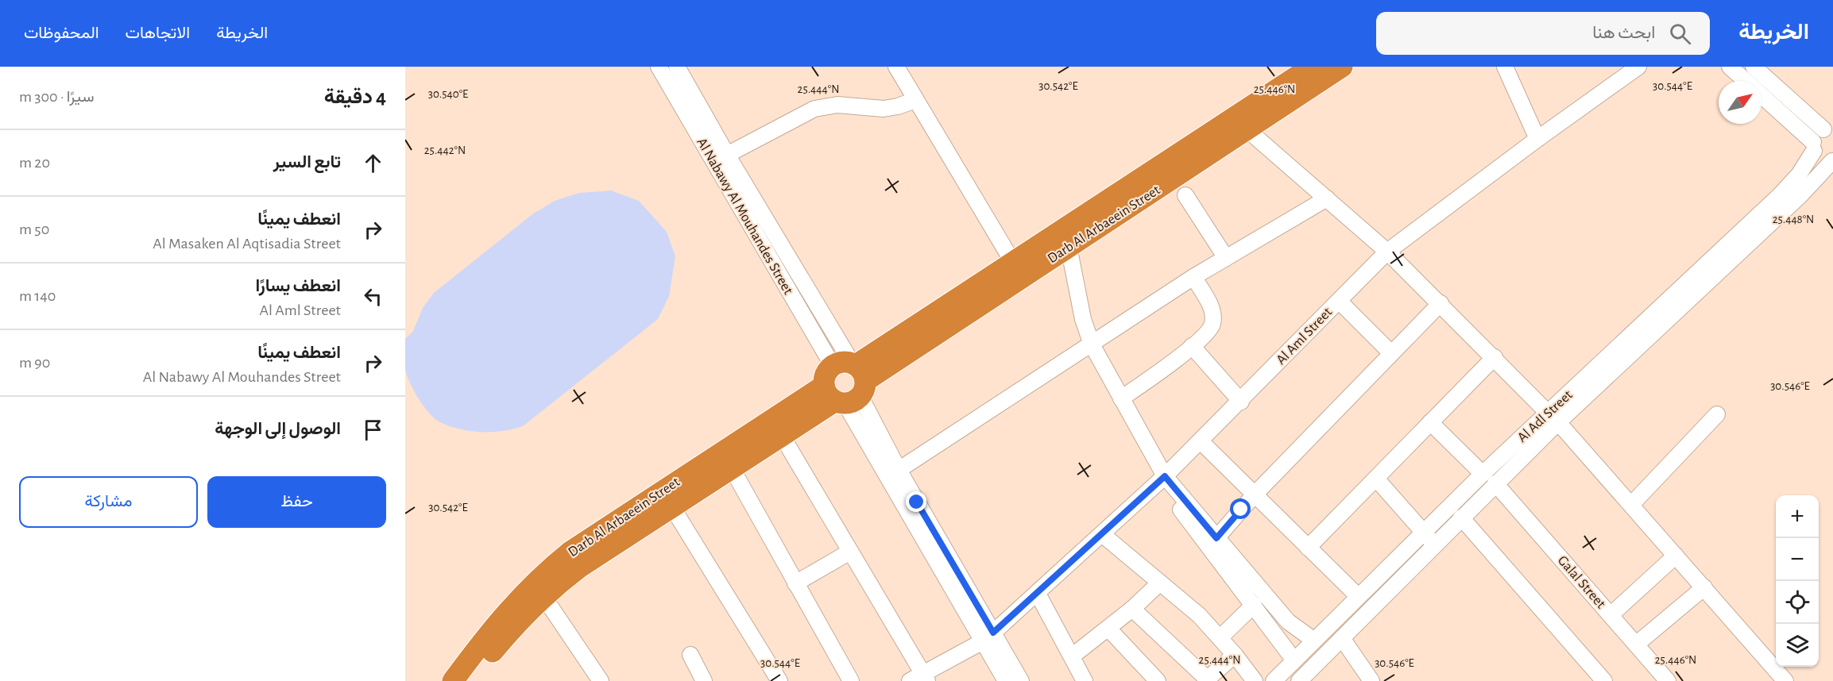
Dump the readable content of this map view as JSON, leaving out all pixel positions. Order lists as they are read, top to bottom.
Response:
{
  "streets": {
    "highway": ["Darb Al Arbaeein Street"],
    "street": [
      "Al Nabawy Al Mouhandes Street",
      "Al Aml Street",
      "Al Adl Street",
      "Galal Street"
    ]
  },
  "crossings": [
    ["Al Nabawy Al Mouhandes Street", "Darb Al Arbaeein Street"],
    ["Al Nabawy Al Mouhandes Street", "Al Aml Street"],
    ["Al Adl Street", "Galal Street"]
  ],
  "north": "top right",
  "page": {
    "header": "الخريطة",
    "search": "ابحث هنا",
    "nav": ["الخريطة", "الاتجاهات", "المحفوظات"],
    "heading": ["4 دقيقة", "سيرًا · 300 m"],
    "list": [
      ["تابع السير", "20 m"],
      ["انعطف يمينًا", "Al Masaken Al Aqtisadia Street", "50 m"],
      ["انعطف يسارًا", "Al Aml Street", "140 m"],
      ["انعطف يمينًا", "Al Nabawy Al Mouhandes Street", "90 m"],
      "الوصول إلى الوجهة"
    ],
    "buttons": ["حفظ", "مشاركة"],
    "map_buttons": ["+", "−"]
  },
  "coordinates": [
    "30.542°E",
    "30.544°E",
    "25.446°N",
    "25.444°N",
    "30.540°E",
    "25.442°N",
    "25.448°N",
    "30.546°E"
  ]
}
